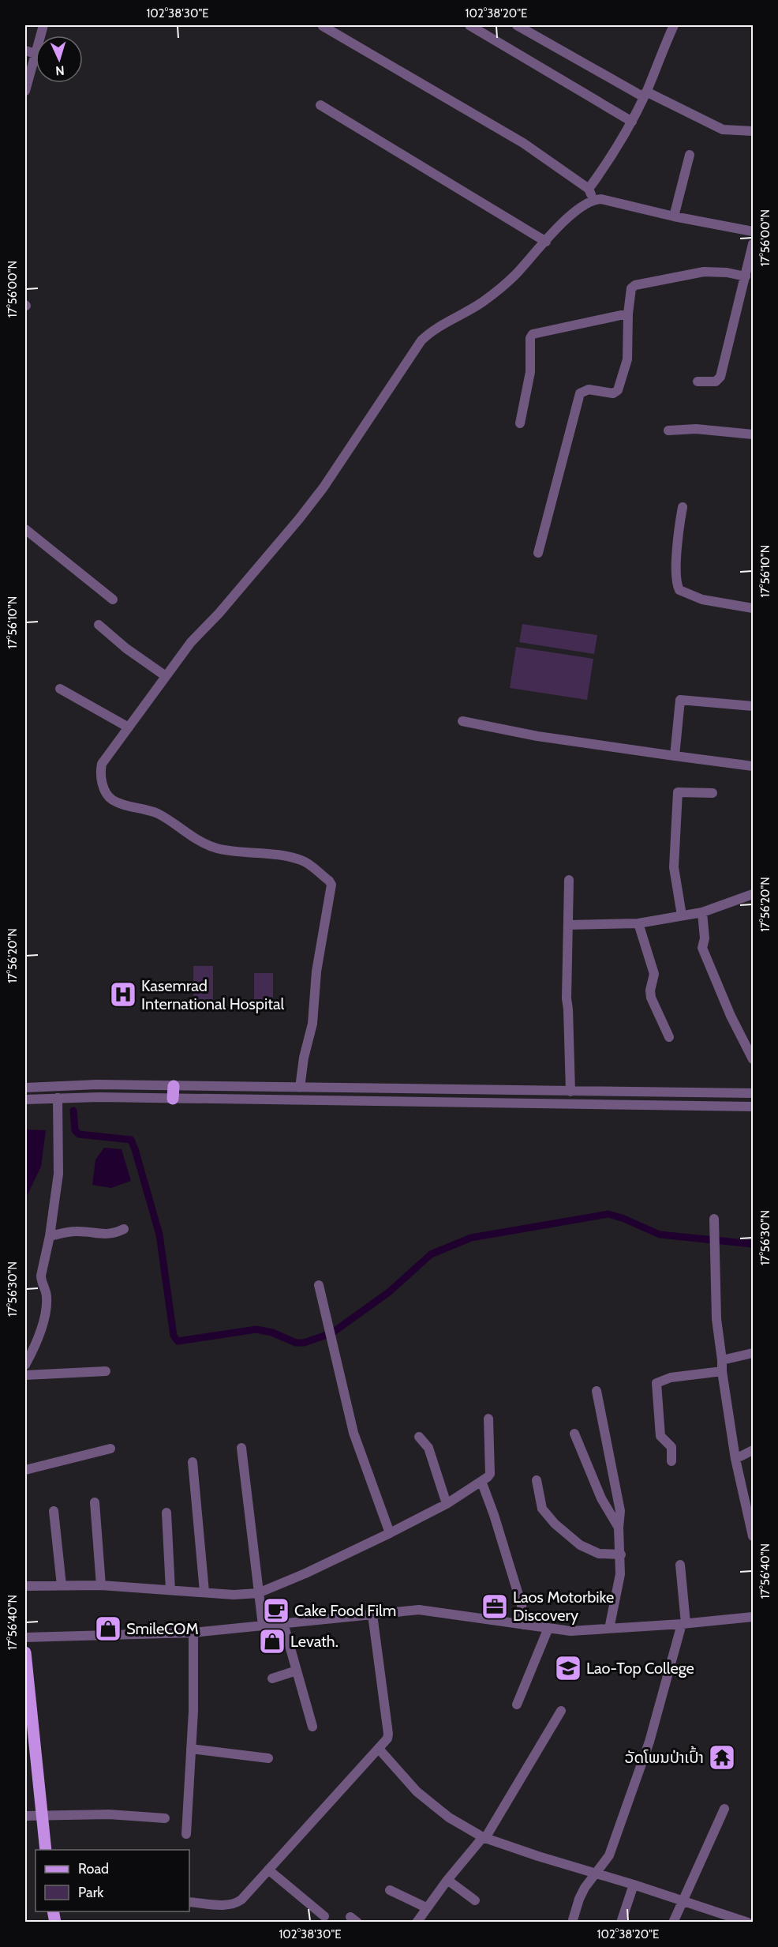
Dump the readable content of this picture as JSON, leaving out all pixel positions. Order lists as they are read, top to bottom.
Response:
{
  "places": {
    "hospital": ["Kasemrad International Hospital"],
    "office": ["Laos Motorbike Discovery"],
    "cafe": ["Cake Food Film"],
    "shop": ["SmileCOM", "Levath."],
    "school or university": ["Lao-Top College"],
    "temple": ["ວັດໂພນປ່າເປົ້າ"]
  },
  "legend": ["Road", "Park"],
  "north": "bottom",
  "coordinates": [
    "102°38'30\"E",
    "102°38'20\"E",
    "17°56'00\"N",
    "17°56'10\"N",
    "17°56'20\"N",
    "17°56'30\"N",
    "17°56'40\"N"
  ]
}
